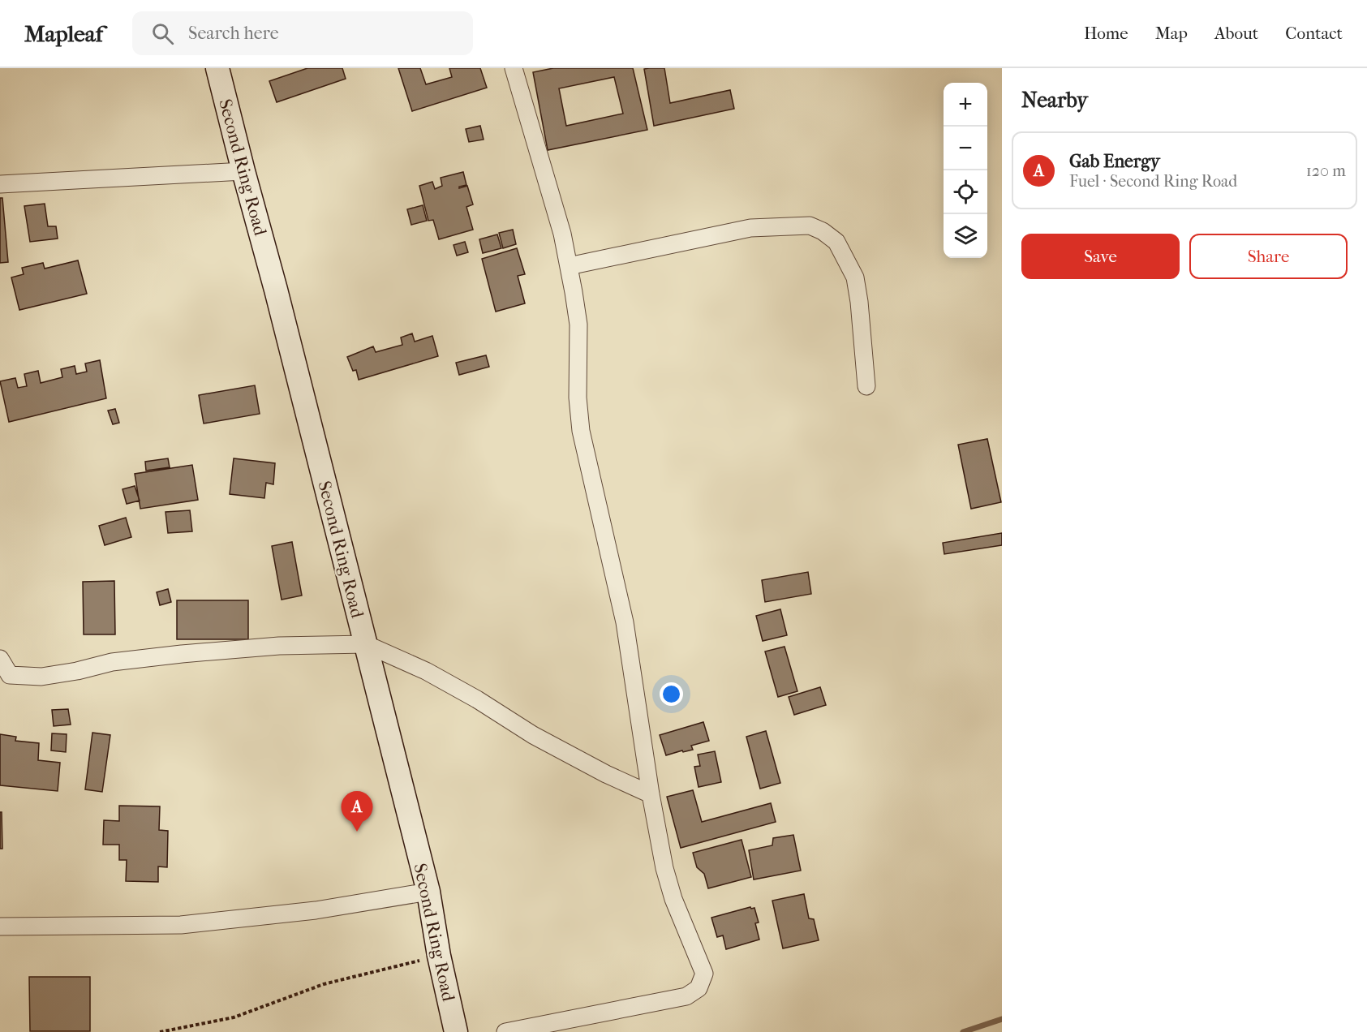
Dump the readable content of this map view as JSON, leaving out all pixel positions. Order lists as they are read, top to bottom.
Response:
{
  "streets": {
    "street": ["Second Ring Road"]
  },
  "page": {
    "header": "Mapleaf",
    "search": "Search here",
    "nav": [
      "Home",
      "Map",
      "About",
      "Contact"
    ],
    "heading": "Nearby",
    "map_buttons": ["+", "−"],
    "list": [
      {
        "mark": "A",
        "name": "Gab Energy",
        "note": "Fuel · Second Ring Road",
        "value": "120 m"
      }
    ],
    "buttons": ["Save", "Share"],
    "pins": "A"
  }
}
